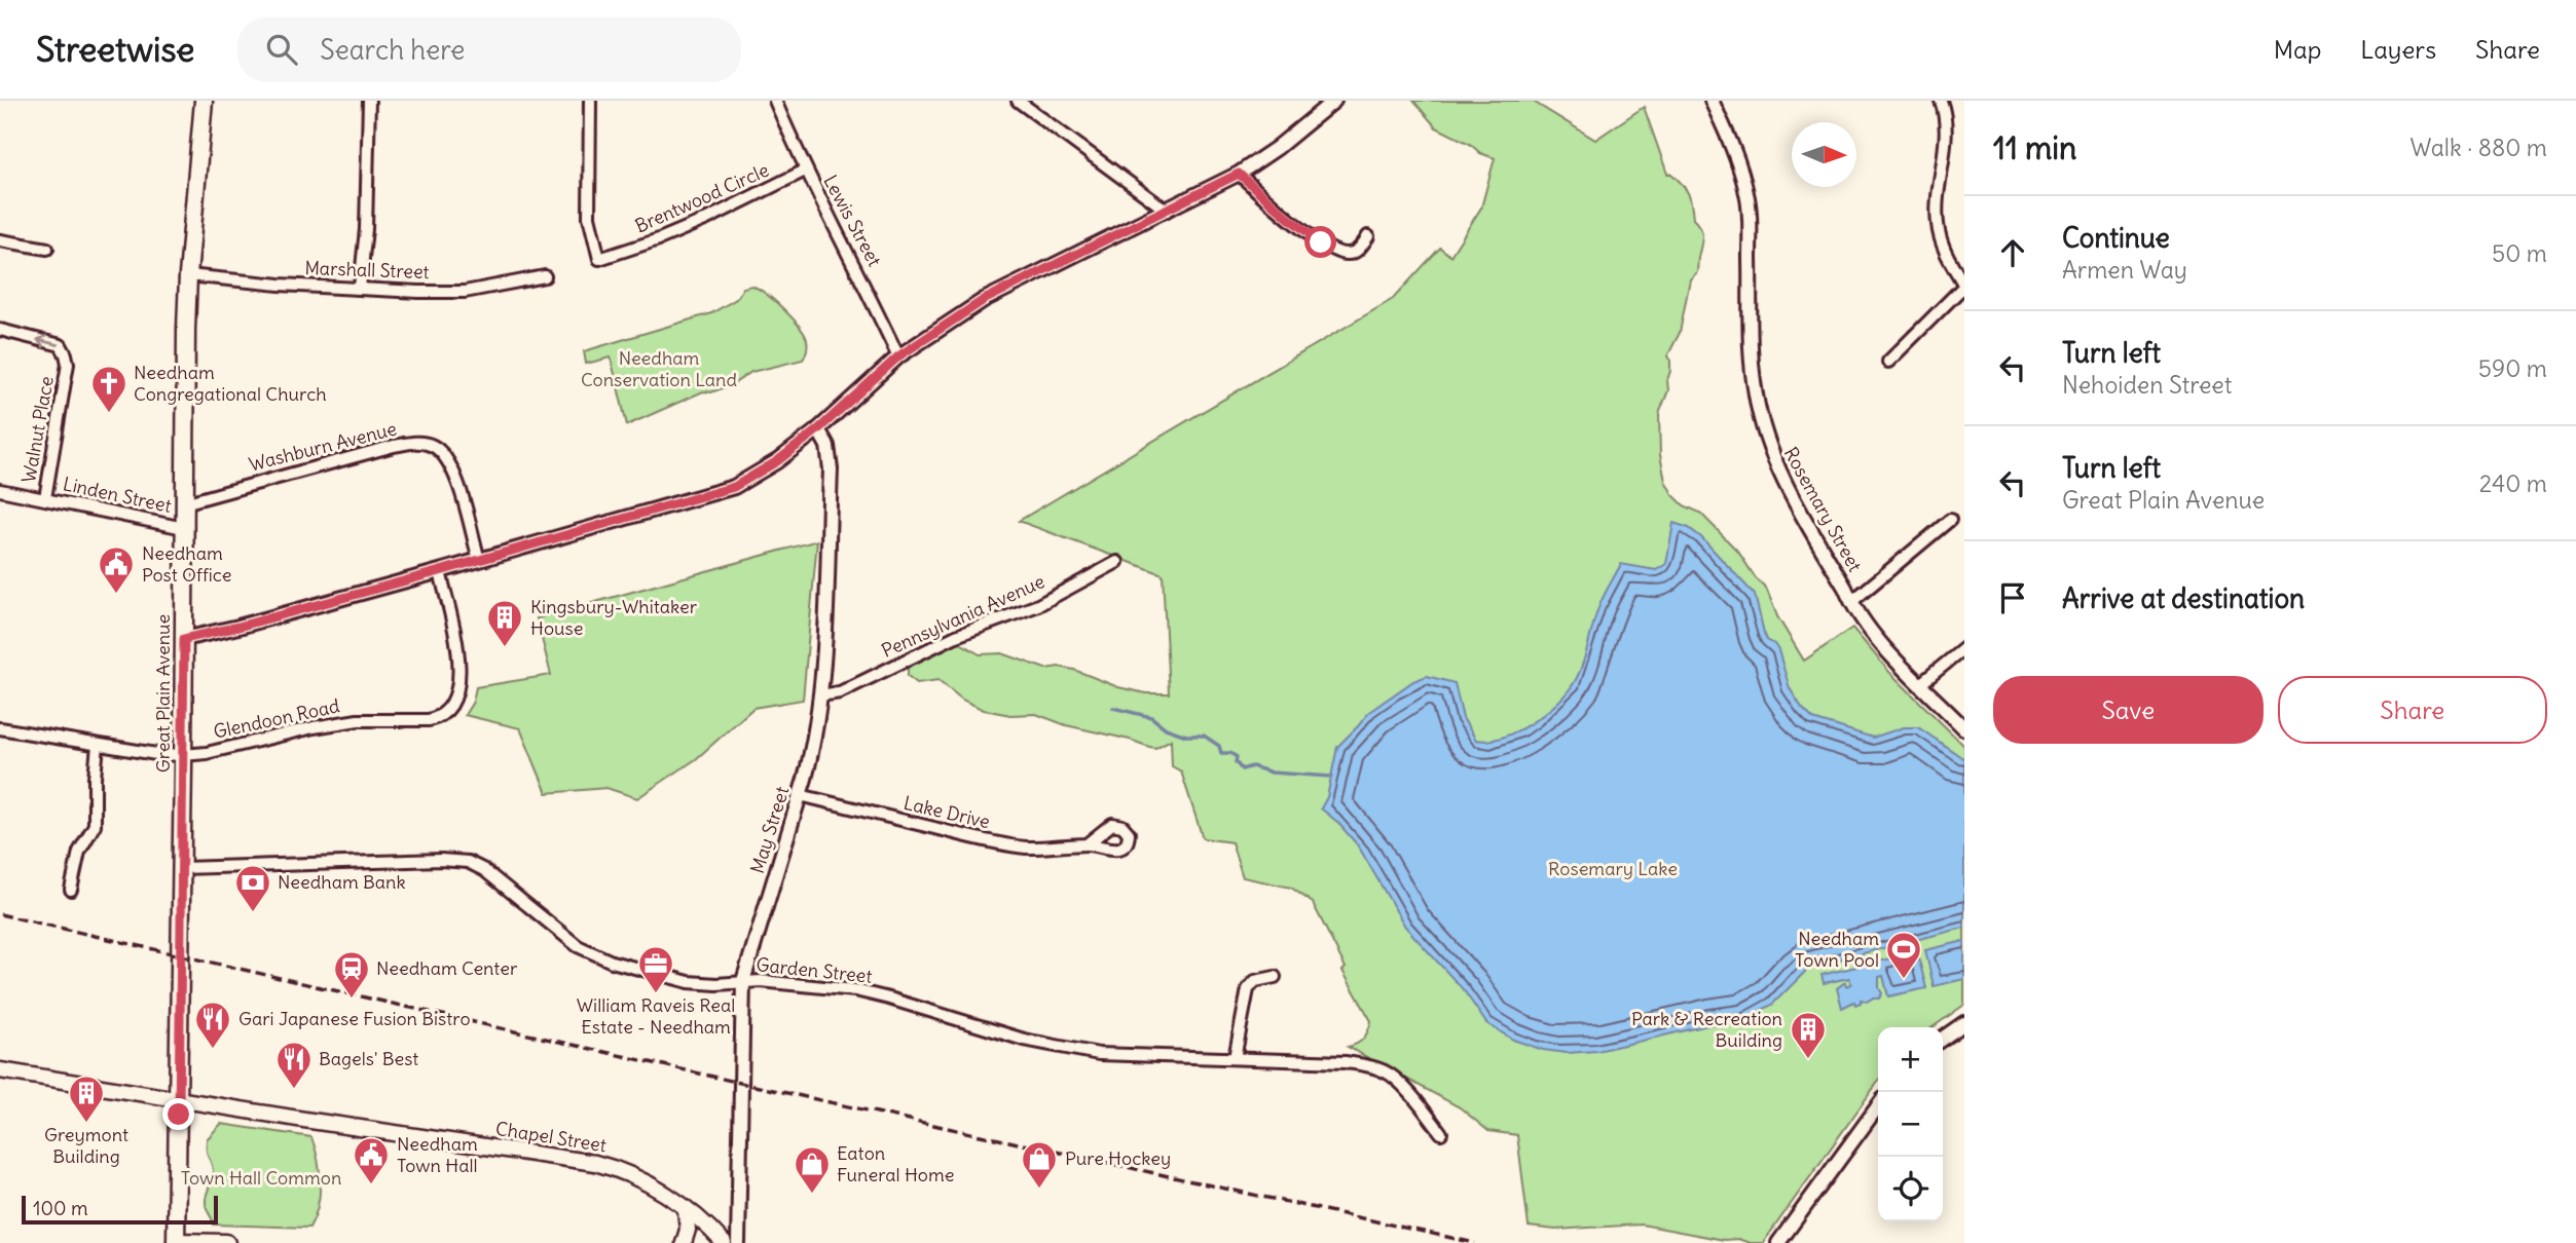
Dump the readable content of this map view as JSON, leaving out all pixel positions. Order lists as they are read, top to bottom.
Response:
{
  "streets": {
    "main road": ["Great Plain Avenue", "Chapel Street"],
    "street": [
      "Brentwood Circle",
      "Lewis Street",
      "Marshall Street",
      "Walnut Place",
      "Washburn Avenue",
      "Linden Street",
      "Rosemary Street",
      "Pennsylvania Avenue",
      "Glendoon Road",
      "Lake Drive",
      "May Street",
      "Garden Street"
    ]
  },
  "crossings": [
    ["Brentwood Circle", "Lewis Street"],
    ["Marshall Street", "Great Plain Avenue"],
    ["Walnut Place", "Linden Street"],
    ["Washburn Avenue", "Great Plain Avenue"],
    ["Linden Street", "Great Plain Avenue"],
    ["Pennsylvania Avenue", "May Street"],
    ["Great Plain Avenue", "Glendoon Road"],
    ["Great Plain Avenue", "Garden Street"],
    ["Great Plain Avenue", "Chapel Street"],
    ["Lake Drive", "May Street"],
    ["May Street", "Garden Street"]
  ],
  "parks": ["Needham Conservation Land", "Rosemary Lake", "Town Hall Common"],
  "places": {
    "church": ["Needham Congregational Church"],
    "public building": ["Needham Post Office", "Needham Town Hall"],
    "building": ["Kingsbury-Whitaker House", "Park & Recreation Building", "Greymont Building"],
    "bank": ["Needham Bank"],
    "sports": ["Needham Town Pool"],
    "office": ["William Raveis Real Estate - Needham"],
    "station": ["Needham Center"],
    "restaurant": ["Gari Japanese Fusion Bistro", "Bagels' Best"],
    "shop": ["Pure Hockey", "Eaton Funeral Home"]
  },
  "scale_bar": "100 m",
  "north": "right",
  "page": {
    "header": "Streetwise",
    "search": "Search here",
    "nav": ["Map", "Layers", "Share"],
    "heading": ["11 min", "Walk · 880 m"],
    "list": [
      ["Continue", "Armen Way", "50 m"],
      ["Turn left", "Nehoiden Street", "590 m"],
      ["Turn left", "Great Plain Avenue", "240 m"],
      "Arrive at destination"
    ],
    "buttons": ["Save", "Share"],
    "map_buttons": ["+", "−"],
    "scale": "100 m"
  }
}
